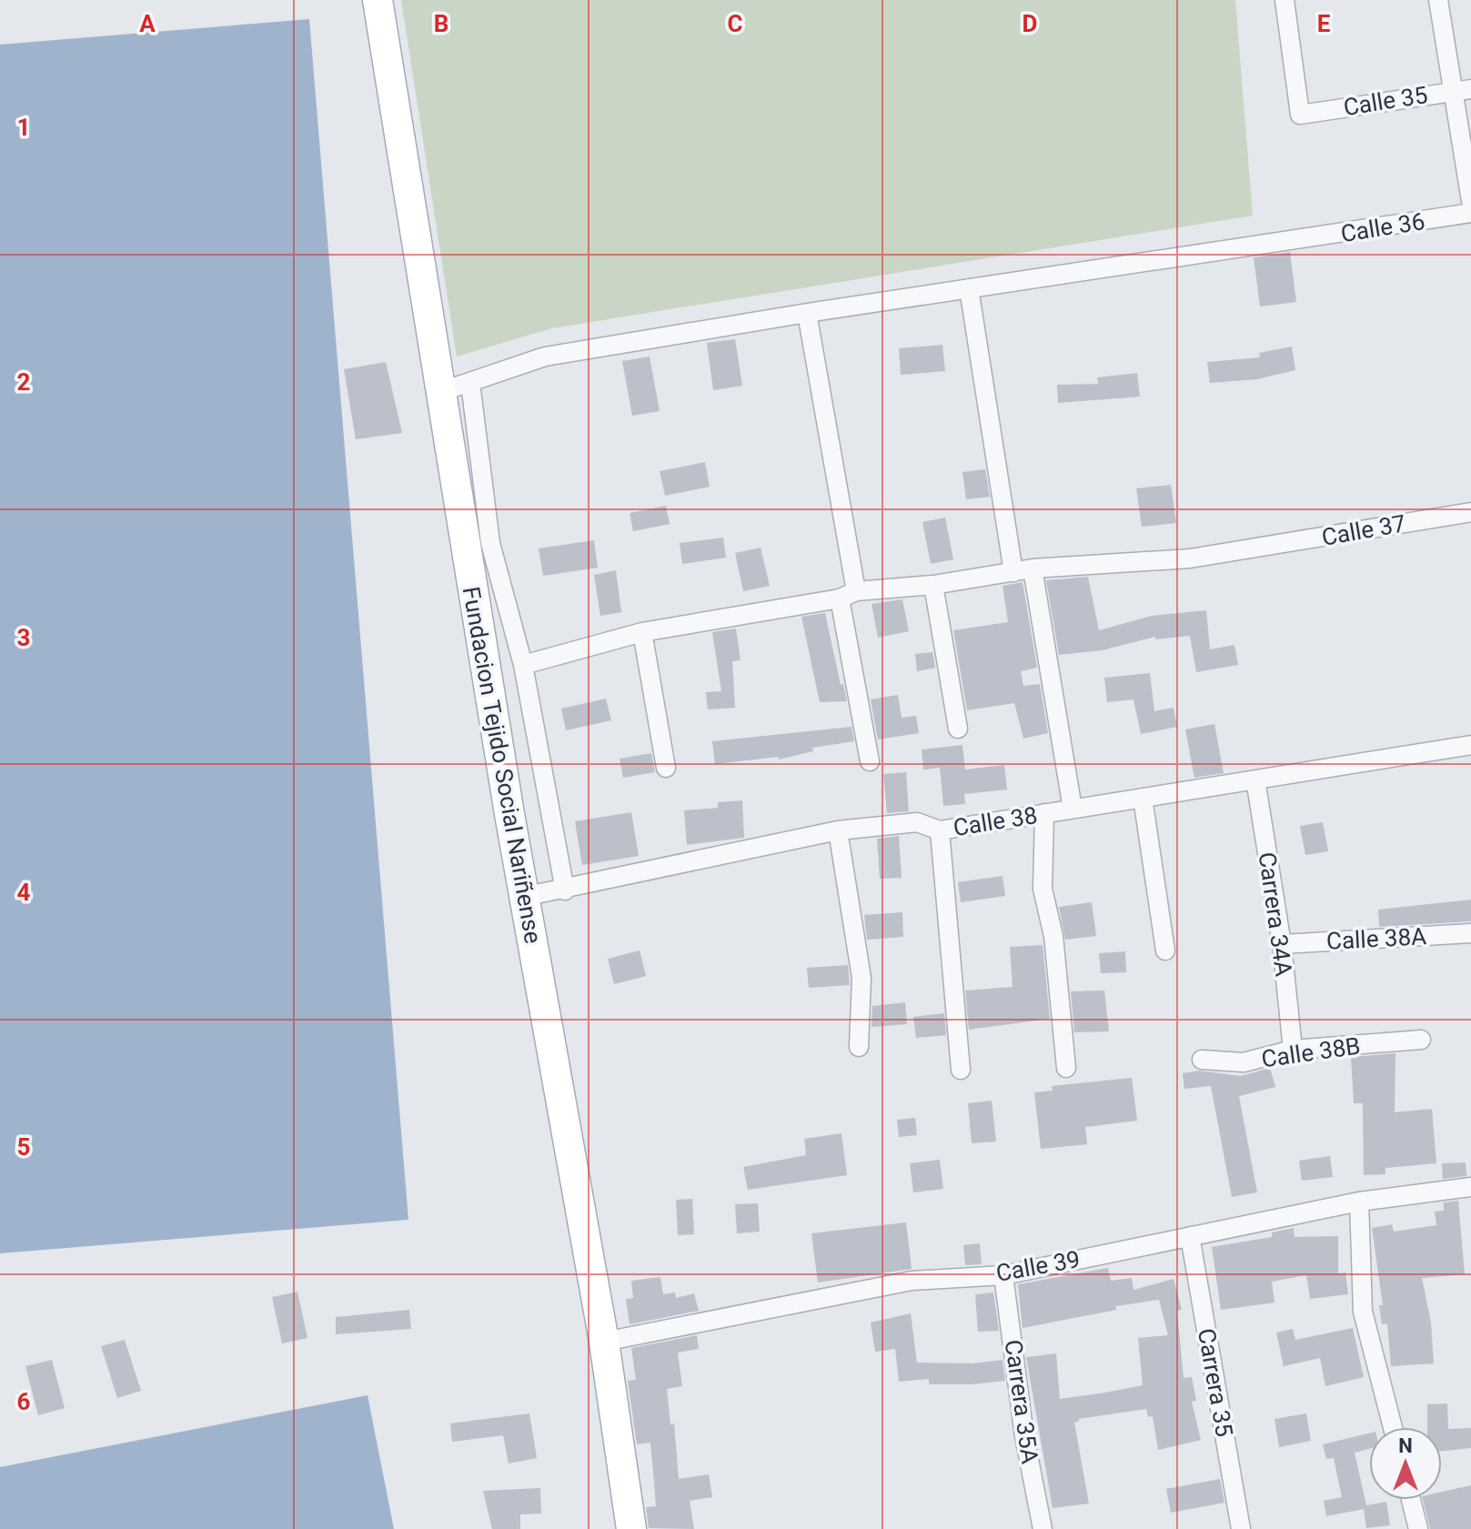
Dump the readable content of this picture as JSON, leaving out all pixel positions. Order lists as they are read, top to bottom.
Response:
{
  "streets": {
    "main road": ["Fundacion Tejido Social Nariñense"],
    "street": [
      "Calle 35",
      "Calle 36",
      "Calle 37",
      "Calle 38",
      "Carrera 34A",
      "Calle 38A",
      "Calle 38B",
      "Calle 39",
      "Carrera 35",
      "Carrera 35A"
    ]
  },
  "crossings": [
    ["Calle 36", "Fundacion Tejido Social Nariñense"],
    ["Fundacion Tejido Social Nariñense", "Calle 38"],
    ["Fundacion Tejido Social Nariñense", "Calle 39"],
    ["Calle 38", "Carrera 34A"],
    ["Carrera 34A", "Calle 38A"],
    ["Carrera 34A", "Calle 38B"],
    ["Calle 39", "Carrera 35"],
    ["Calle 39", "Carrera 35A"]
  ],
  "north": "top",
  "grid": {
    "columns": [
      "A",
      "B",
      "C",
      "D",
      "E"
    ],
    "rows": [
      "1",
      "2",
      "3",
      "4",
      "5",
      "6"
    ]
  }
}
